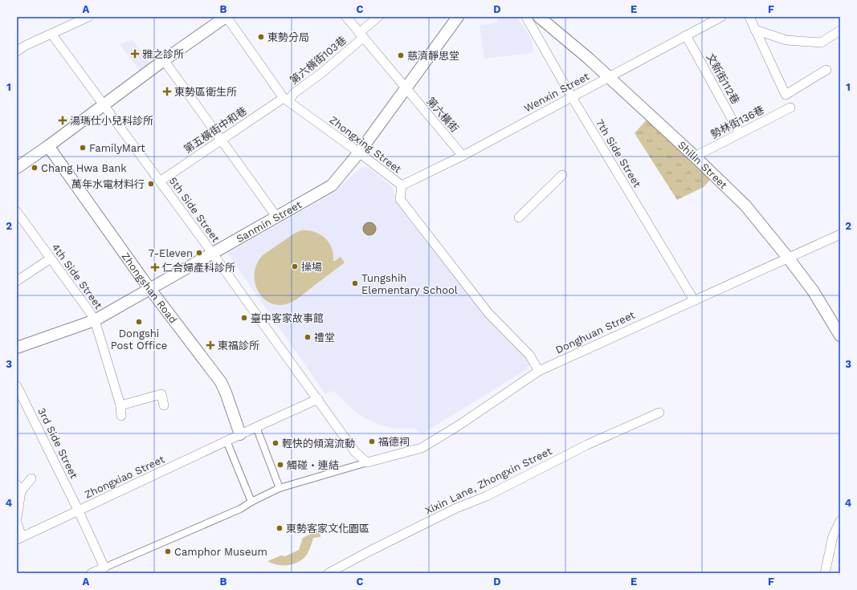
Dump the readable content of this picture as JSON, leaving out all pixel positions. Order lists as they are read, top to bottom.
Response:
{
  "streets": {
    "street": [
      "第六橫街103巷",
      "文新街112巷",
      "Wenxin Street",
      "第六橫街",
      "勢林街136巷",
      "第五橫街中和巷",
      "Zhongxing Street",
      "7th Side Street",
      "Shilin Street",
      "5th Side Street",
      "Sanmin Street",
      "4th Side Street",
      "Zhongshan Road",
      "Donghuan Street",
      "3rd Side Street",
      "Zhongxiao Street",
      "Xixin Lane, Zhongxin Street"
    ]
  },
  "crossings": [
    ["第六橫街103巷", "第六橫街"],
    ["第六橫街103巷", "第五橫街中和巷"],
    ["第六橫街103巷", "Zhongxing Street"],
    ["文新街112巷", "Wenxin Street"],
    ["文新街112巷", "勢林街136巷"],
    ["Wenxin Street", "第六橫街"],
    ["Wenxin Street", "Zhongxing Street"],
    ["Wenxin Street", "7th Side Street"],
    ["Wenxin Street", "Shilin Street"],
    ["第六橫街", "Sanmin Street"],
    ["勢林街136巷", "Shilin Street"],
    ["第五橫街中和巷", "Zhongxing Street"],
    ["第五橫街中和巷", "5th Side Street"],
    ["Zhongxing Street", "Sanmin Street"],
    ["Zhongxing Street", "Donghuan Street"],
    ["7th Side Street", "Donghuan Street"],
    ["Shilin Street", "Donghuan Street"],
    ["5th Side Street", "Sanmin Street"],
    ["Sanmin Street", "4th Side Street"],
    ["Sanmin Street", "Zhongshan Road"],
    ["Zhongshan Road", "Zhongxiao Street"],
    ["3rd Side Street", "Zhongxiao Street"]
  ],
  "places": {
    "other": [
      "東勢分局",
      "慈濟靜思堂",
      "FamilyMart",
      "Chang Hwa Bank",
      "萬年水電材料行",
      "7-Eleven",
      "操場",
      "Tungshih Elementary School",
      "臺中客家故事館",
      "Dongshi Post Office",
      "禮堂",
      "福德祠",
      "輕快的傾瀉流動",
      "觸碰‧連結",
      "東勢客家文化園區",
      "Camphor Museum"
    ],
    "health": [
      "雅之診所",
      "東勢區衛生所",
      "湯瑪仕小兒科診所",
      "仁合婦產科診所",
      "東福診所"
    ]
  },
  "grid": {
    "columns": [
      "A",
      "B",
      "C",
      "D",
      "E",
      "F"
    ],
    "rows": [
      "1",
      "2",
      "3",
      "4"
    ]
  }
}
